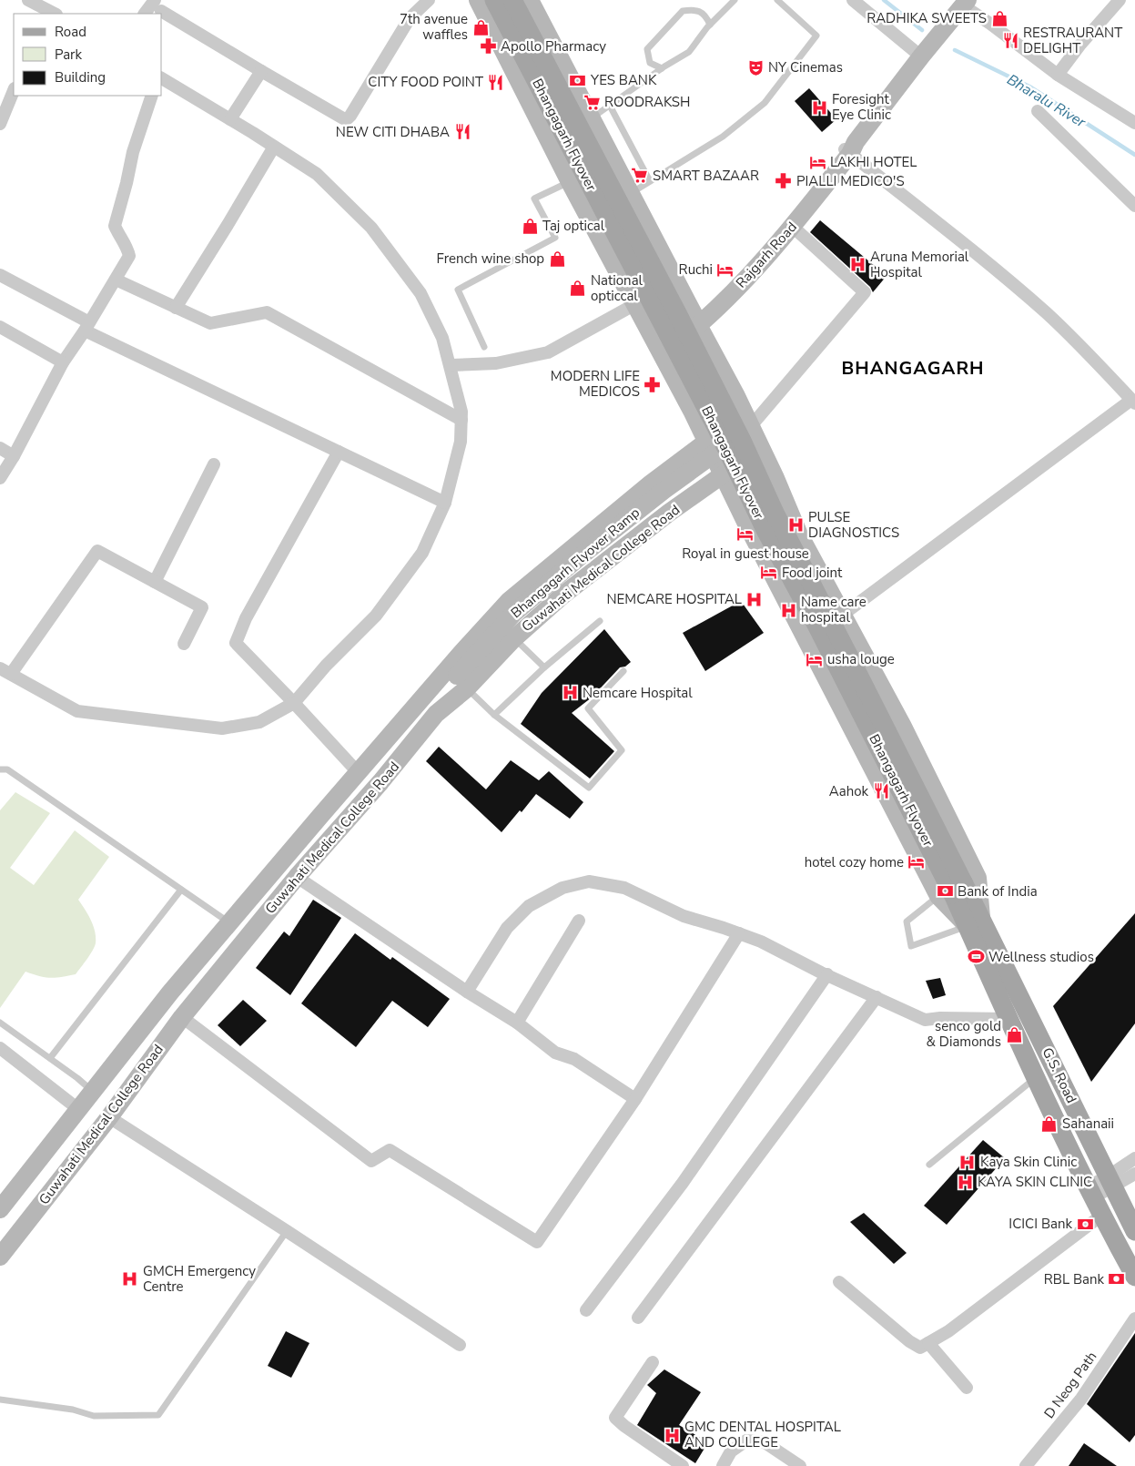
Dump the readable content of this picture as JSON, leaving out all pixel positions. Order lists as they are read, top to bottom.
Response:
{
  "streets": {
    "main road": [
      "Bhangagarh Flyover",
      "Rajgarh Road",
      "Bhangagarh Flyover Ramp",
      "Guwahati Medical College Road",
      "G.S. Road"
    ],
    "street": ["D Neog Path"]
  },
  "crossings": [
    ["Bhangagarh Flyover", "Bhangagarh Flyover Ramp"],
    ["Bhangagarh Flyover", "Guwahati Medical College Road"],
    ["Bhangagarh Flyover", "G.S. Road"],
    ["Bhangagarh Flyover Ramp", "Guwahati Medical College Road"]
  ],
  "districts": ["BHANGAGARH"],
  "water": ["Bharalu River"],
  "places": {
    "shop": [
      "RADHIKA SWEETS",
      "7th avenue waffles",
      "Taj optical",
      "French wine shop",
      "National opticcal",
      "senco gold & Diamonds",
      "Sahanaii"
    ],
    "restaurant": [
      "RESTRAURANT DELIGHT",
      "CITY FOOD POINT",
      "NEW CITI DHABA",
      "Aahok"
    ],
    "pharmacy": ["Apollo Pharmacy", "PIALLI MEDICO'S", "MODERN LIFE MEDICOS"],
    "theatre": ["NY Cinemas"],
    "bank": [
      "YES BANK",
      "Bank of India",
      "ICICI Bank",
      "RBL Bank"
    ],
    "supermarket": ["ROODRAKSH", "SMART BAZAAR"],
    "hospital": [
      "Foresight Eye Clinic",
      "Aruna Memorial Hospital",
      "PULSE DIAGNOSTICS",
      "NEMCARE HOSPITAL",
      "Name care hospital",
      "Nemcare Hospital",
      "Kaya Skin Clinic",
      "KAYA SKIN CLINIC",
      "GMCH Emergency Centre",
      "GMC DENTAL HOSPITAL AND COLLEGE"
    ],
    "hotel": [
      "LAKHI HOTEL",
      "Ruchi",
      "Royal in guest house",
      "Food joint",
      "usha louge",
      "hotel cozy home"
    ],
    "sports": ["Wellness studios"]
  },
  "legend": ["Road", "Park", "Building"]
}
